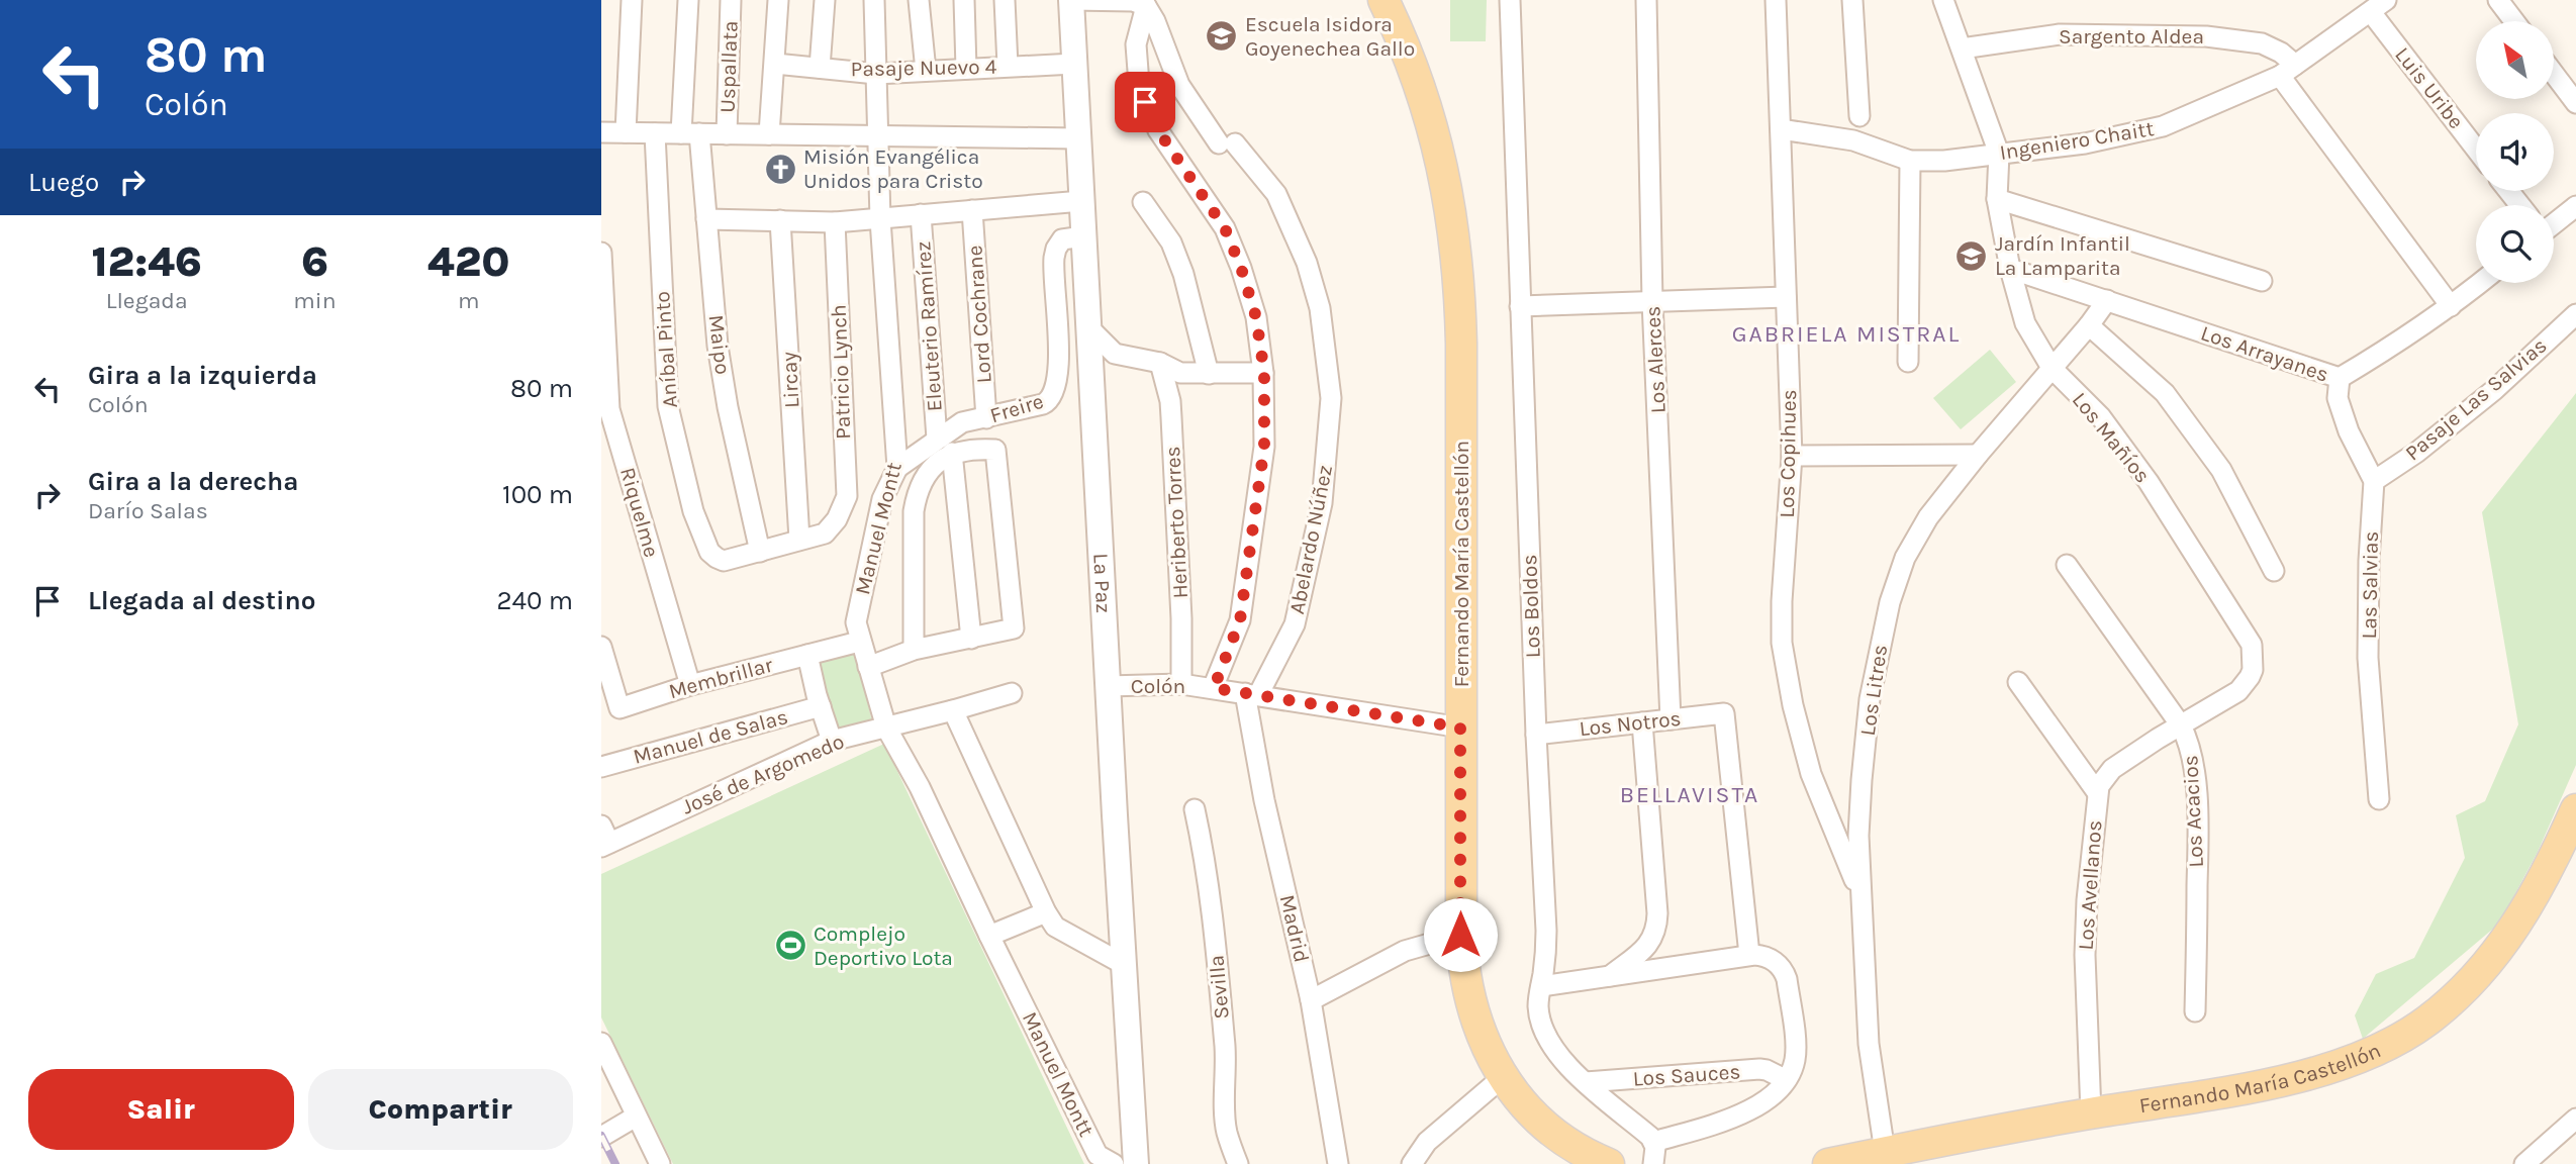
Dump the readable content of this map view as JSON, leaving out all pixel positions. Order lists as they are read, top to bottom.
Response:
{
  "streets": {
    "main road": ["Fernando María Castellón"],
    "street": [
      "Sargento Aldea",
      "Uspallata",
      "Pasaje Nuevo 4",
      "Luis Uribe",
      "Ingeniero Chaitt",
      "Lord Cochrane",
      "Eleuterio Ramírez",
      "Maipo",
      "Aníbal Pinto",
      "Los Arrayanes",
      "Los Alerces",
      "Patricio Lynch",
      "Lircay",
      "Pasaje Las Salvias",
      "Freire",
      "Los Mañíos",
      "Los Copihues",
      "Riquelme",
      "Heriberto Torres",
      "Manuel Montt",
      "Abelardo Núñez",
      "La Paz",
      "Las Salvias",
      "Los Boldos",
      "Membrillar",
      "Colón",
      "Los Litres",
      "Los Notros",
      "Manuel de Salas",
      "José de Argomedo",
      "Los Acacios",
      "Los Avellanos",
      "Madrid",
      "Sevilla",
      "Los Sauces"
    ]
  },
  "crossings": [
    ["Sargento Aldea", "Ingeniero Chaitt"],
    ["Sargento Aldea", "Los Arrayanes"],
    ["Sargento Aldea", "Los Mañíos"],
    ["Pasaje Nuevo 4", "Manuel Montt"],
    ["Pasaje Nuevo 4", "La Paz"],
    ["Luis Uribe", "Ingeniero Chaitt"],
    ["Ingeniero Chaitt", "Los Mañíos"],
    ["Ingeniero Chaitt", "Los Copihues"],
    ["Lord Cochrane", "Freire"],
    ["Eleuterio Ramírez", "Freire"],
    ["Maipo", "Aníbal Pinto"],
    ["Los Arrayanes", "Los Mañíos"],
    ["Los Arrayanes", "Los Litres"],
    ["Los Alerces", "Los Notros"],
    ["Patricio Lynch", "Lircay"],
    ["Pasaje Las Salvias", "Las Salvias"],
    ["Freire", "Manuel Montt"],
    ["Freire", "La Paz"],
    ["Los Mañíos", "Los Litres"],
    ["Los Mañíos", "Los Acacios"],
    ["Los Mañíos", "Los Avellanos"],
    ["Los Copihues", "Los Litres"],
    ["Riquelme", "Membrillar"],
    ["Heriberto Torres", "Colón"],
    ["Manuel Montt", "Membrillar"],
    ["Manuel Montt", "José de Argomedo"],
    ["Abelardo Núñez", "Colón"],
    ["Abelardo Núñez", "Madrid"],
    ["Fernando María Castellón", "Colón"],
    ["Fernando María Castellón", "Los Litres"],
    ["Fernando María Castellón", "Los Avellanos"],
    ["La Paz", "Colón"],
    ["Los Boldos", "Los Notros"],
    ["Los Boldos", "Los Sauces"],
    ["Colón", "Madrid"]
  ],
  "districts": ["GABRIELA MISTRAL", "BELLAVISTA"],
  "places": {
    "school or university": ["Escuela Isidora Goyenechea Gallo", "Jardín Infantil La Lamparita"],
    "church": ["Misión Evangélica Unidos para Cristo"],
    "sports": ["Complejo Deportivo Lota"]
  },
  "north": "top left",
  "page": {
    "turn": ["80 m", "Colón"],
    "then": "Luego",
    "eta": [
      "12:46",
      "Llegada",
      "6",
      "min",
      "420",
      "m"
    ],
    "list": [
      {
        "name": "Gira a la izquierda",
        "note": "Colón",
        "value": "80 m"
      },
      {
        "name": "Gira a la derecha",
        "note": "Darío Salas",
        "value": "100 m"
      },
      {
        "name": "Llegada al destino",
        "value": "240 m"
      }
    ],
    "buttons": ["Salir", "Compartir"]
  }
}
